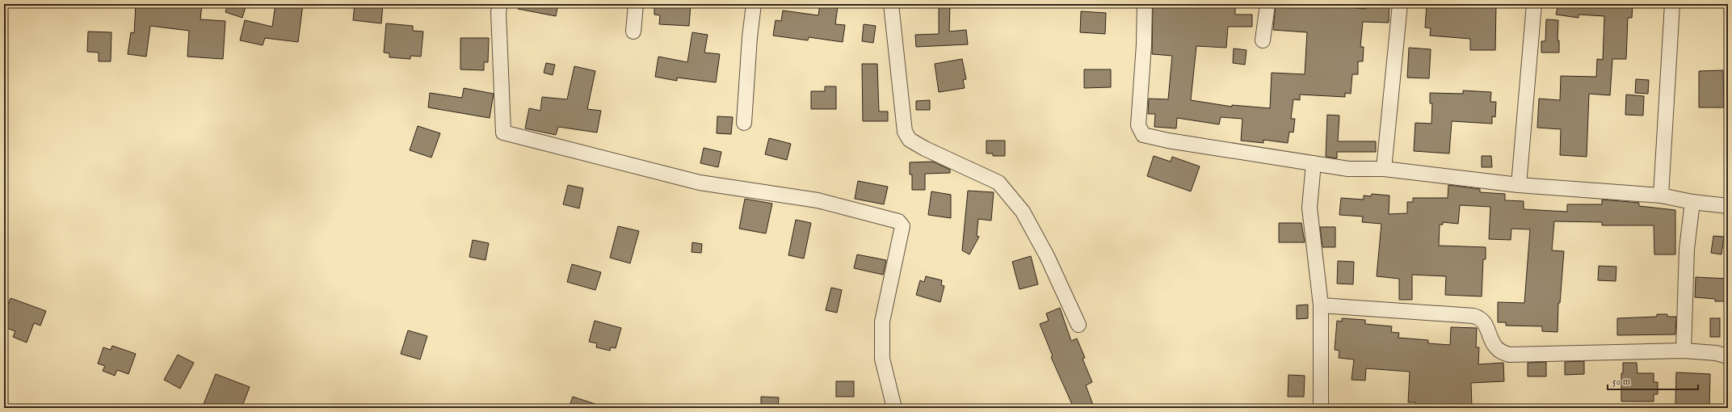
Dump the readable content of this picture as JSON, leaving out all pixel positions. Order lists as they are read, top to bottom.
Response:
{
  "scale_bar": "50 m"
}
